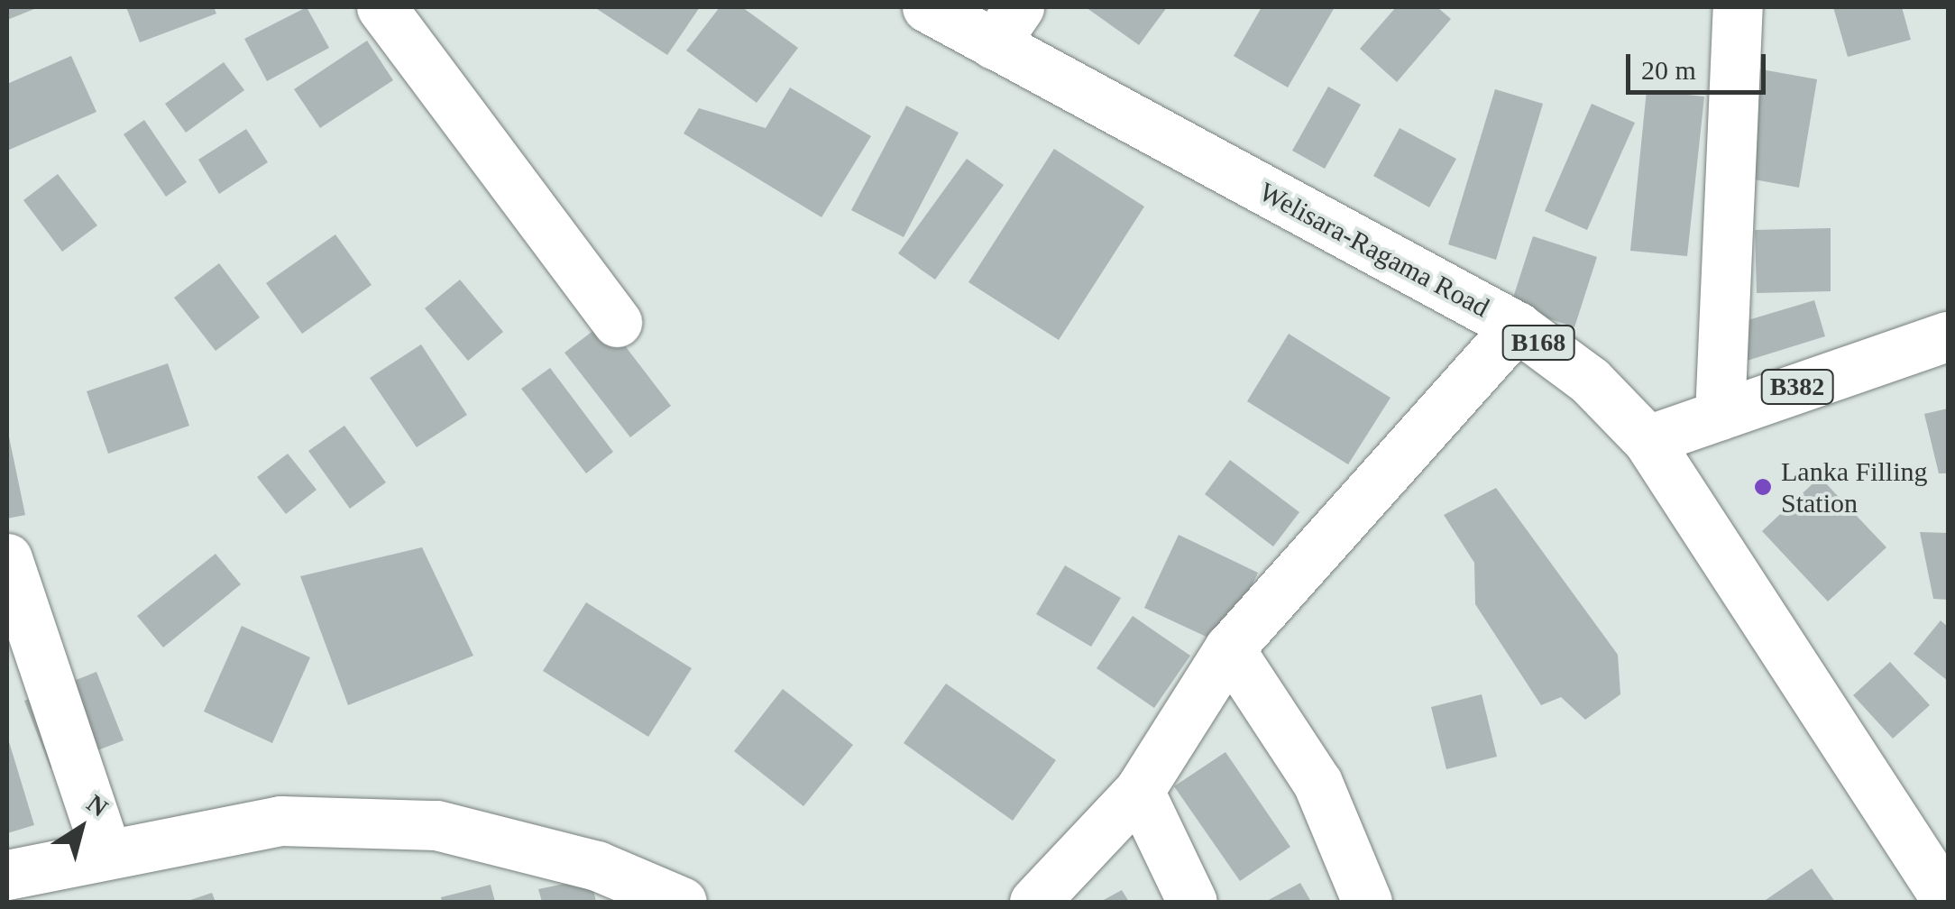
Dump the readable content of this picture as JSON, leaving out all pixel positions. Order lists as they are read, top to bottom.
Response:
{
  "streets": {
    "street": ["Welisara-Ragama Road", "B168", "B382"]
  },
  "crossings": [
    ["Welisara-Ragama Road", "B382"]
  ],
  "places": ["Lanka Filling Station"],
  "scale_bar": "20 m",
  "north": "top right"
}
